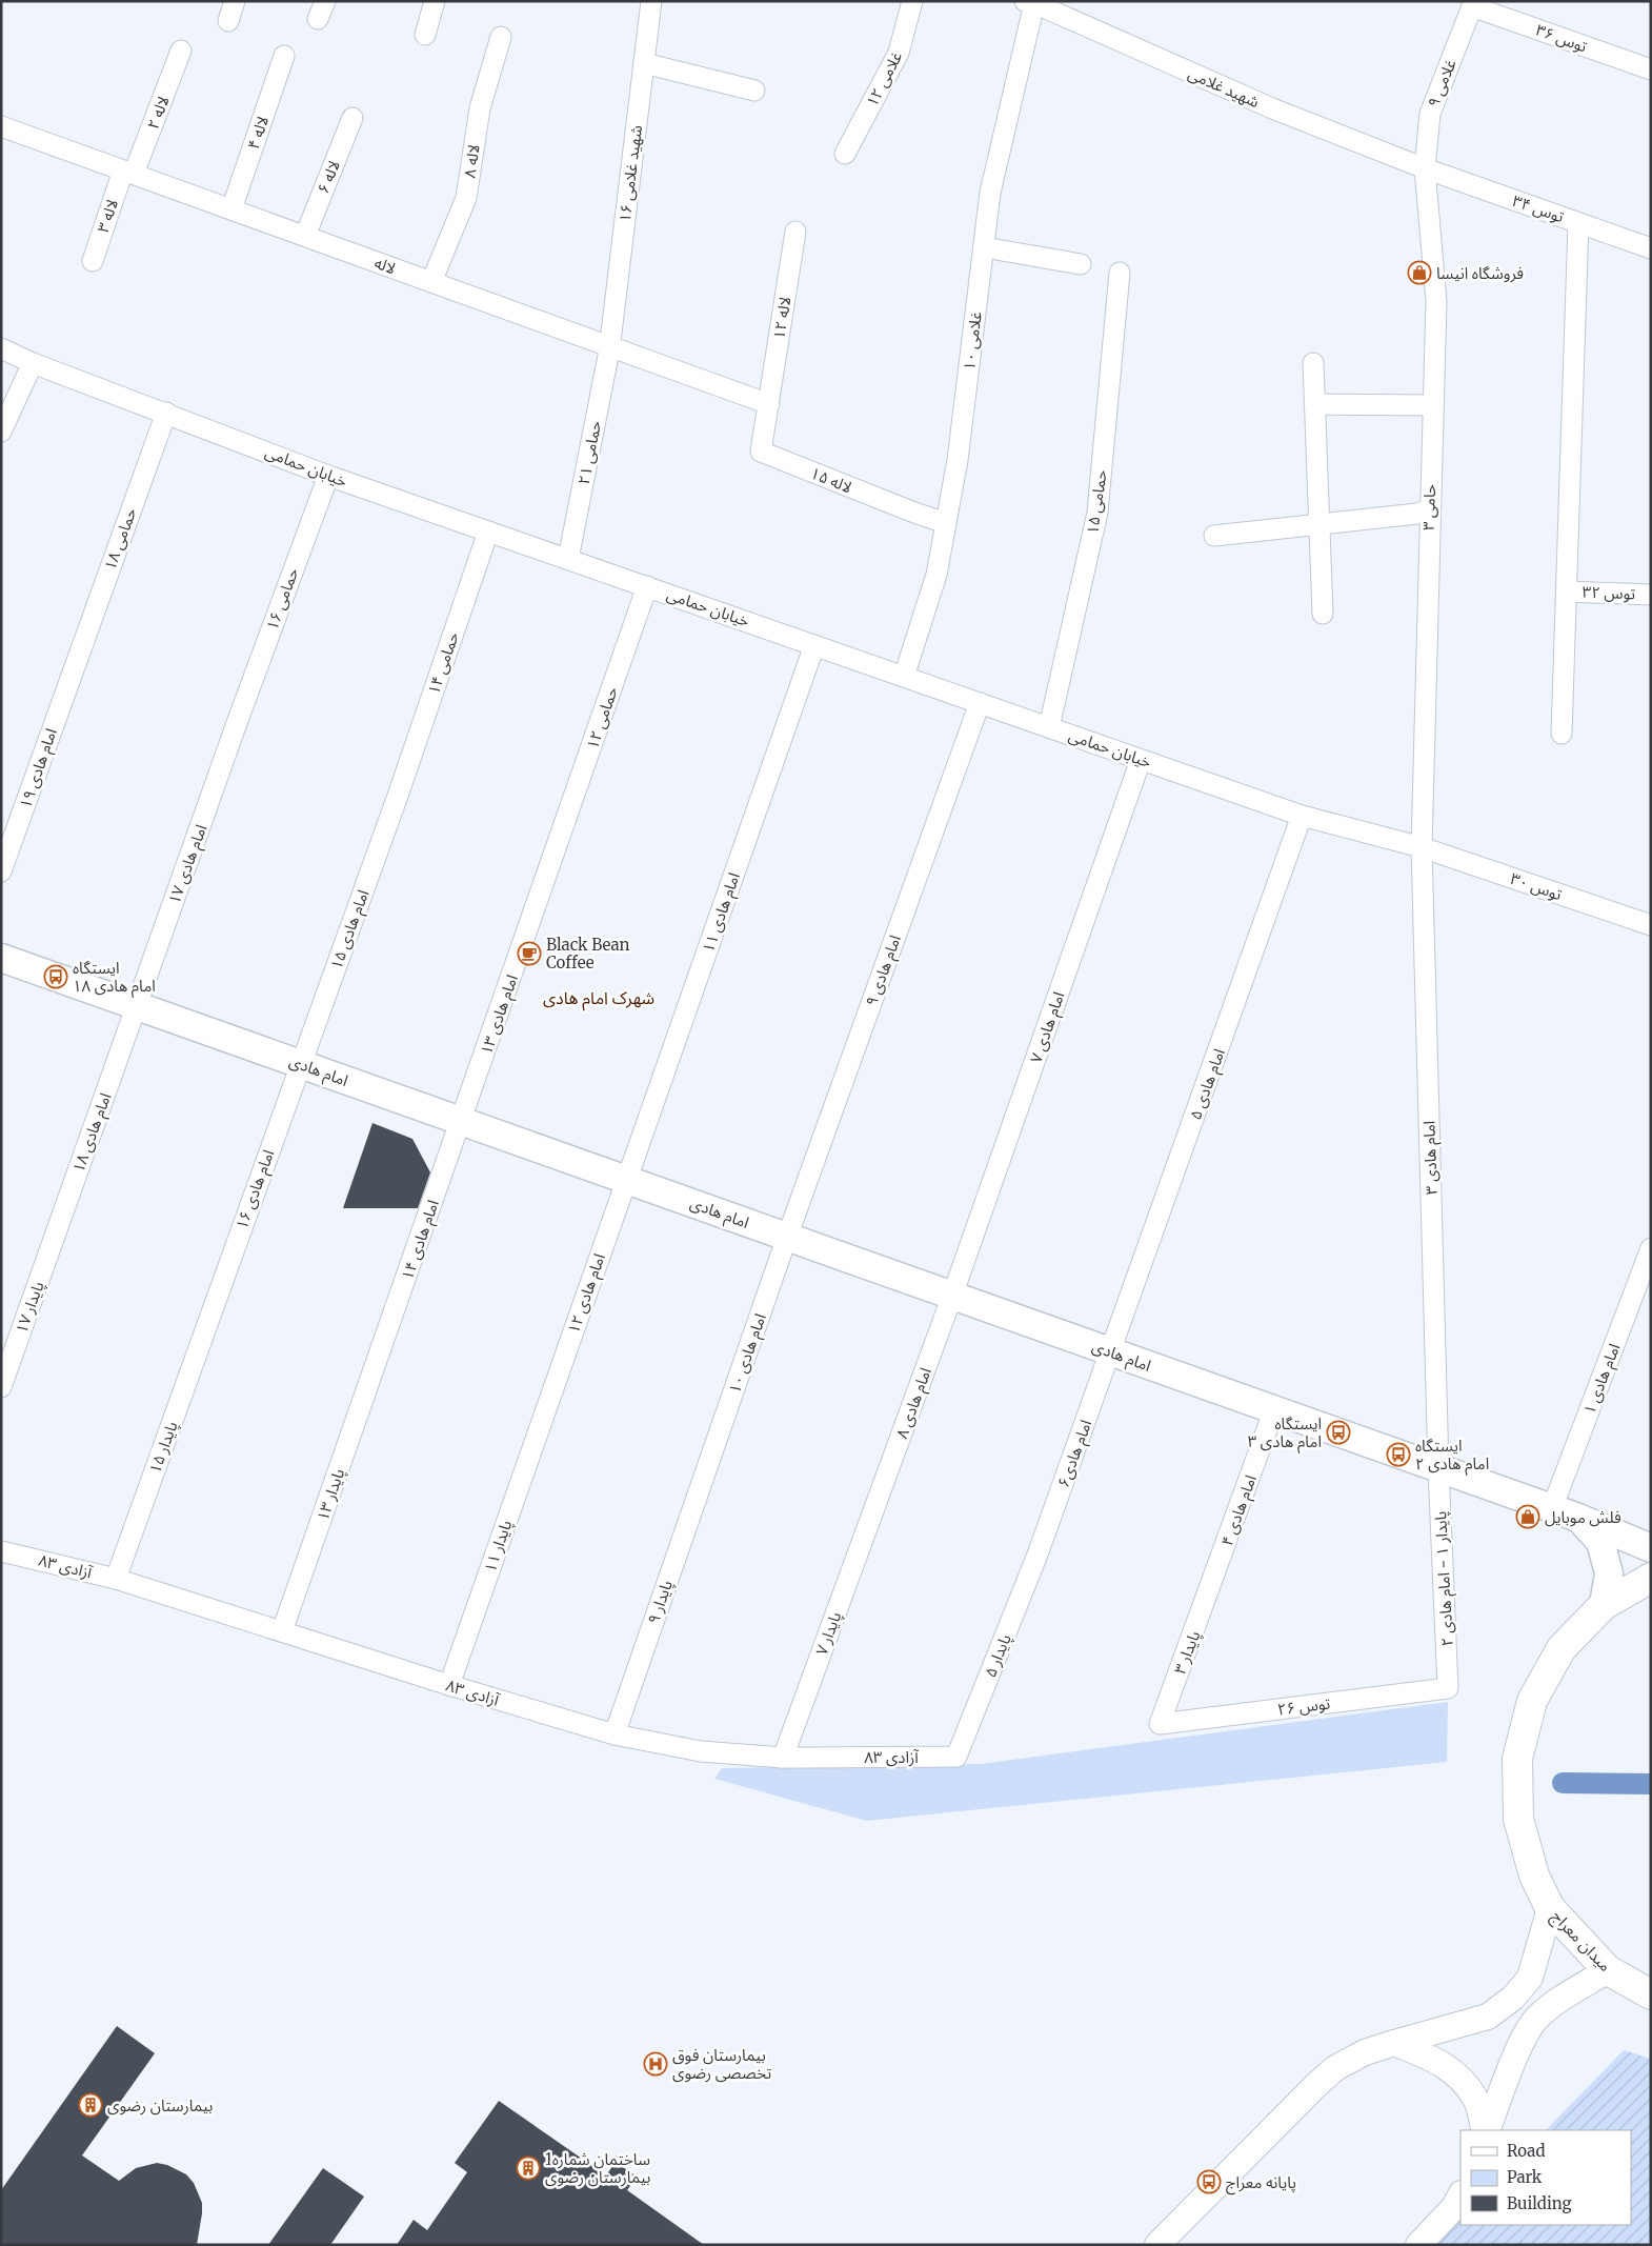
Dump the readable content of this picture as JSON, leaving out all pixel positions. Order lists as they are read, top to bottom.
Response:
{
  "streets": {
    "main road": ["امام هادی", "میدان معراج"],
    "street": [
      "توس ۳۶",
      "غلامی ۱۲",
      "غلامی ۹",
      "شهید غلامی",
      "لاله ۲",
      "لاله ۴",
      "لاله ۸",
      "شهید غلامی ۱۶",
      "لاله ۶",
      "توس ۳۴",
      "لاله ۳",
      "لاله",
      "لاله ۱۲",
      "غلامی ۱۰",
      "حمامی ۲۱",
      "خیابان حمامی",
      "لاله ۱۵",
      "حمامی ۱۵",
      "حامی ۳",
      "حمامی ۱۸",
      "توس ۳۲",
      "حمامی ۱۶",
      "حمامی ۱۴",
      "حمامی ۱۲",
      "امام هادی ۱۹",
      "امام هادی ۱۷",
      "توس ۳۰",
      "امام هادی ۱۱",
      "امام هادی ۱۵",
      "امام هادی ۹",
      "امام هادی ۱۳",
      "امام هادی ۷",
      "امام هادی ۵",
      "امام هادی ۱۸",
      "امام هادی ۳",
      "امام هادی ۱۶",
      "امام هادی ۱۴",
      "امام هادی ۱۲",
      "پایدار ۱۷",
      "امام هادی ۱۰",
      "امام هادی ۱",
      "امام هادی ۸",
      "پایدار ۱۵",
      "امام هادی۶",
      "پایدار ۱۳",
      "امام هادی ۴",
      "پایدار ۱۱",
      "آزادی ۸۳",
      "پایدار ۱ - امام هادی ۲",
      "پایدار ۹",
      "پایدار ۷",
      "پایدار ۳",
      "پایدار ۵",
      "توس ۲۶"
    ]
  },
  "crossings": [
    ["توس ۳۶", "غلامی ۹"],
    ["غلامی ۹", "شهید غلامی"],
    ["غلامی ۹", "توس ۳۴"],
    ["غلامی ۹", "حامی ۳"],
    ["شهید غلامی", "توس ۳۴"],
    ["شهید غلامی", "غلامی ۱۰"],
    ["شهید غلامی", "حامی ۳"],
    ["لاله ۲", "لاله ۳"],
    ["لاله ۲", "لاله"],
    ["لاله ۴", "لاله"],
    ["لاله ۸", "لاله"],
    ["شهید غلامی ۱۶", "لاله"],
    ["شهید غلامی ۱۶", "حمامی ۲۱"],
    ["لاله ۶", "لاله"],
    ["توس ۳۴", "حامی ۳"],
    ["لاله ۳", "لاله"],
    ["لاله", "لاله ۱۲"],
    ["لاله", "حمامی ۲۱"],
    ["لاله", "لاله ۱۵"],
    ["لاله ۱۲", "لاله ۱۵"],
    ["غلامی ۱۰", "خیابان حمامی"],
    ["غلامی ۱۰", "لاله ۱۵"],
    ["حمامی ۲۱", "خیابان حمامی"],
    ["خیابان حمامی", "حمامی ۱۵"],
    ["خیابان حمامی", "حامی ۳"],
    ["خیابان حمامی", "حمامی ۱۸"],
    ["خیابان حمامی", "حمامی ۱۶"],
    ["خیابان حمامی", "حمامی ۱۴"],
    ["خیابان حمامی", "حمامی ۱۲"],
    ["خیابان حمامی", "توس ۳۰"],
    ["خیابان حمامی", "امام هادی ۱۱"],
    ["خیابان حمامی", "امام هادی ۹"],
    ["خیابان حمامی", "امام هادی ۷"],
    ["خیابان حمامی", "امام هادی ۵"],
    ["خیابان حمامی", "امام هادی ۳"],
    ["حامی ۳", "توس ۳۰"],
    ["حامی ۳", "امام هادی ۳"],
    ["حمامی ۱۸", "امام هادی ۱۹"],
    ["حمامی ۱۶", "امام هادی ۱۷"],
    ["حمامی ۱۴", "امام هادی ۱۵"],
    ["حمامی ۱۲", "امام هادی ۱۳"],
    ["امام هادی ۱۷", "امام هادی"],
    ["امام هادی ۱۷", "امام هادی ۱۸"],
    ["توس ۳۰", "امام هادی ۳"],
    ["امام هادی ۱۱", "امام هادی"],
    ["امام هادی ۱۱", "امام هادی ۱۲"],
    ["امام هادی ۱۵", "امام هادی"],
    ["امام هادی ۱۵", "امام هادی ۱۶"],
    ["امام هادی ۹", "امام هادی"],
    ["امام هادی ۹", "امام هادی ۱۰"],
    ["امام هادی ۱۳", "امام هادی"],
    ["امام هادی ۱۳", "امام هادی ۱۴"],
    ["امام هادی ۷", "امام هادی"],
    ["امام هادی ۷", "امام هادی ۸"],
    ["امام هادی", "امام هادی ۵"],
    ["امام هادی", "امام هادی ۱۸"],
    ["امام هادی", "امام هادی ۳"],
    ["امام هادی", "امام هادی ۱۶"],
    ["امام هادی", "امام هادی ۱۴"],
    ["امام هادی", "امام هادی ۱۲"],
    ["امام هادی", "امام هادی ۱۰"],
    ["امام هادی", "امام هادی ۱"],
    ["امام هادی", "امام هادی ۸"],
    ["امام هادی", "امام هادی۶"],
    ["امام هادی", "امام هادی ۴"],
    ["امام هادی", "پایدار ۱ - امام هادی ۲"],
    ["امام هادی ۵", "امام هادی۶"],
    ["امام هادی ۱۸", "پایدار ۱۷"],
    ["امام هادی ۳", "پایدار ۱ - امام هادی ۲"],
    ["امام هادی ۱۶", "پایدار ۱۵"],
    ["امام هادی ۱۴", "پایدار ۱۳"],
    ["امام هادی ۱۲", "پایدار ۱۱"],
    ["امام هادی ۱۰", "پایدار ۹"],
    ["امام هادی ۸", "پایدار ۷"],
    ["پایدار ۱۵", "آزادی ۸۳"],
    ["امام هادی۶", "پایدار ۵"],
    ["پایدار ۱۳", "آزادی ۸۳"],
    ["امام هادی ۴", "پایدار ۳"],
    ["پایدار ۱۱", "آزادی ۸۳"],
    ["آزادی ۸۳", "پایدار ۹"],
    ["آزادی ۸۳", "پایدار ۷"],
    ["آزادی ۸۳", "پایدار ۵"],
    ["پایدار ۱ - امام هادی ۲", "توس ۲۶"],
    ["پایدار ۳", "توس ۲۶"]
  ],
  "districts": ["شهرک امام هادی"],
  "places": {
    "shop": ["فروشگاه انیسا", "فلش موبایل"],
    "cafe": ["Black Bean Coffee"],
    "bus stop": [
      "ایستگاه امام هادی ۱۸",
      "ایستگاه امام هادی ۳",
      "ایستگاه امام هادی ۲",
      "پایانه معراج"
    ],
    "hospital": ["بیمارستان فوق تخصصی رضوی"],
    "building": ["بیمارستان رضوی", "ساختمان شماره1 بیمارستان رضوی"]
  },
  "legend": ["Road", "Park", "Building"]
}
